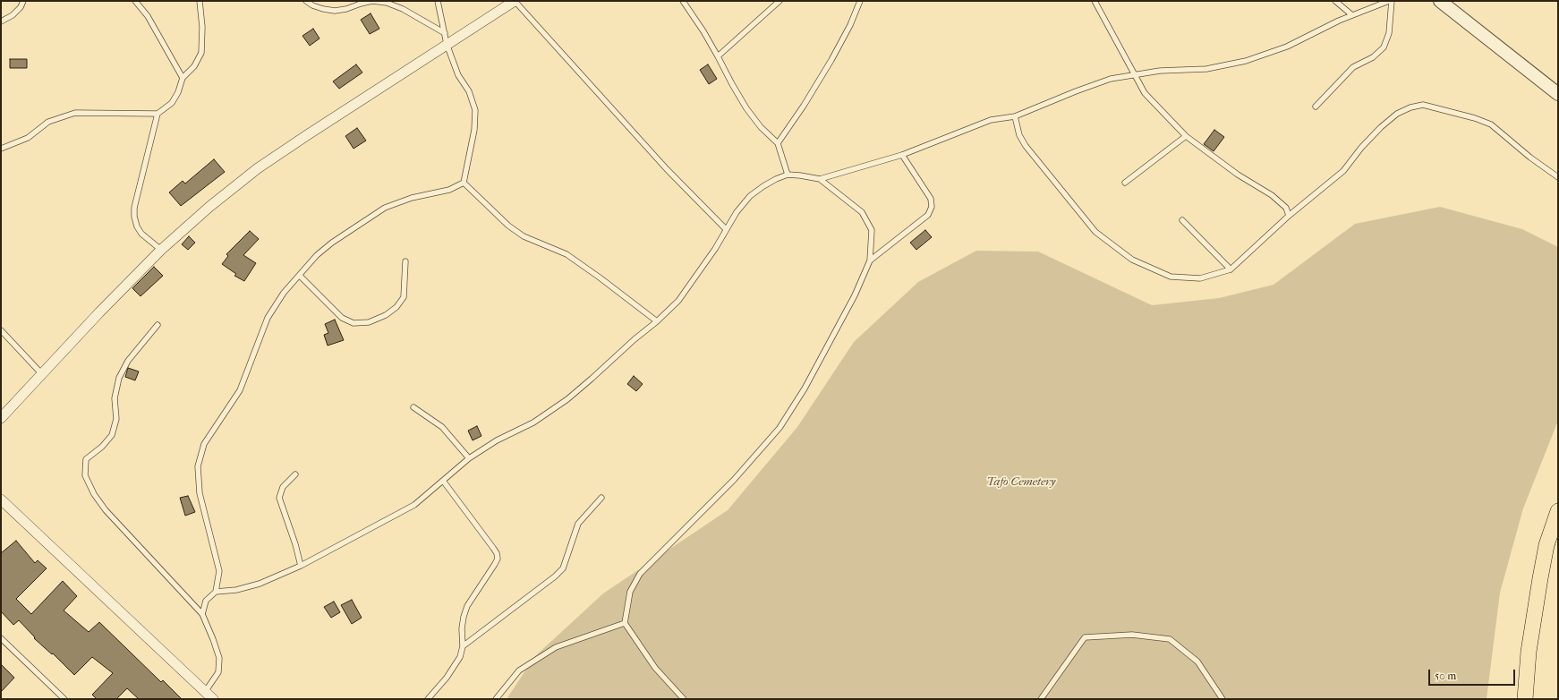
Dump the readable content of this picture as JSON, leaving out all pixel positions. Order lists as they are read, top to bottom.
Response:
{
  "parks": ["Tafo Cemetery"],
  "scale_bar": "50 m"
}
